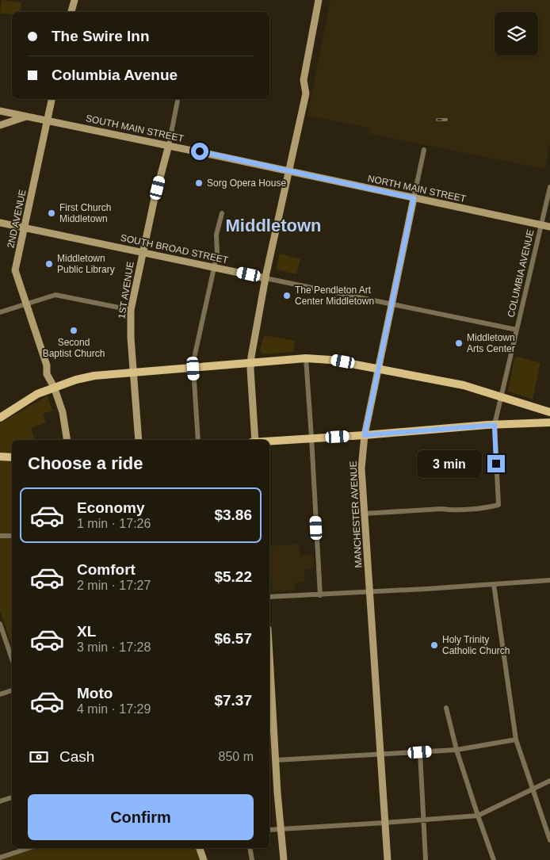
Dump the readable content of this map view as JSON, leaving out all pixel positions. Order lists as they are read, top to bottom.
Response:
{
  "streets": {
    "street": [
      "SOUTH MAIN STREET",
      "NORTH MAIN STREET",
      "2ND AVENUE",
      "SOUTH BROAD STREET",
      "COLUMBIA AVENUE",
      "1ST AVENUE",
      "MANCHESTER AVENUE"
    ]
  },
  "crossings": [
    ["SOUTH MAIN STREET", "NORTH MAIN STREET"],
    ["SOUTH MAIN STREET", "2ND AVENUE"],
    ["SOUTH MAIN STREET", "1ST AVENUE"],
    ["NORTH MAIN STREET", "COLUMBIA AVENUE"],
    ["NORTH MAIN STREET", "MANCHESTER AVENUE"],
    ["2ND AVENUE", "SOUTH BROAD STREET"],
    ["SOUTH BROAD STREET", "COLUMBIA AVENUE"],
    ["SOUTH BROAD STREET", "1ST AVENUE"],
    ["SOUTH BROAD STREET", "MANCHESTER AVENUE"],
    ["COLUMBIA AVENUE", "MANCHESTER AVENUE"]
  ],
  "districts": ["Middletown"],
  "places": [
    "Sorg Opera House",
    "First Church Middletown",
    "Middletown Public Library",
    "The Pendleton Art Center Middletown",
    "Second Baptist Church",
    "Middletown Arts Center",
    "Holy Trinity Catholic Church"
  ],
  "page": {
    "banner": ["The Swire Inn", "Columbia Avenue"],
    "heading": "Choose a ride",
    "bubble": "3 min",
    "list": [
      {
        "name": "Economy",
        "note": "1 min · 17:26",
        "value": "$3.86"
      },
      {
        "name": "Comfort",
        "note": "2 min · 17:27",
        "value": "$5.22"
      },
      {
        "name": "XL",
        "note": "3 min · 17:28",
        "value": "$6.57"
      },
      {
        "name": "Moto",
        "note": "4 min · 17:29",
        "value": "$7.37"
      }
    ],
    "pay": ["Cash", "850 m"],
    "buttons": "Confirm"
  }
}
